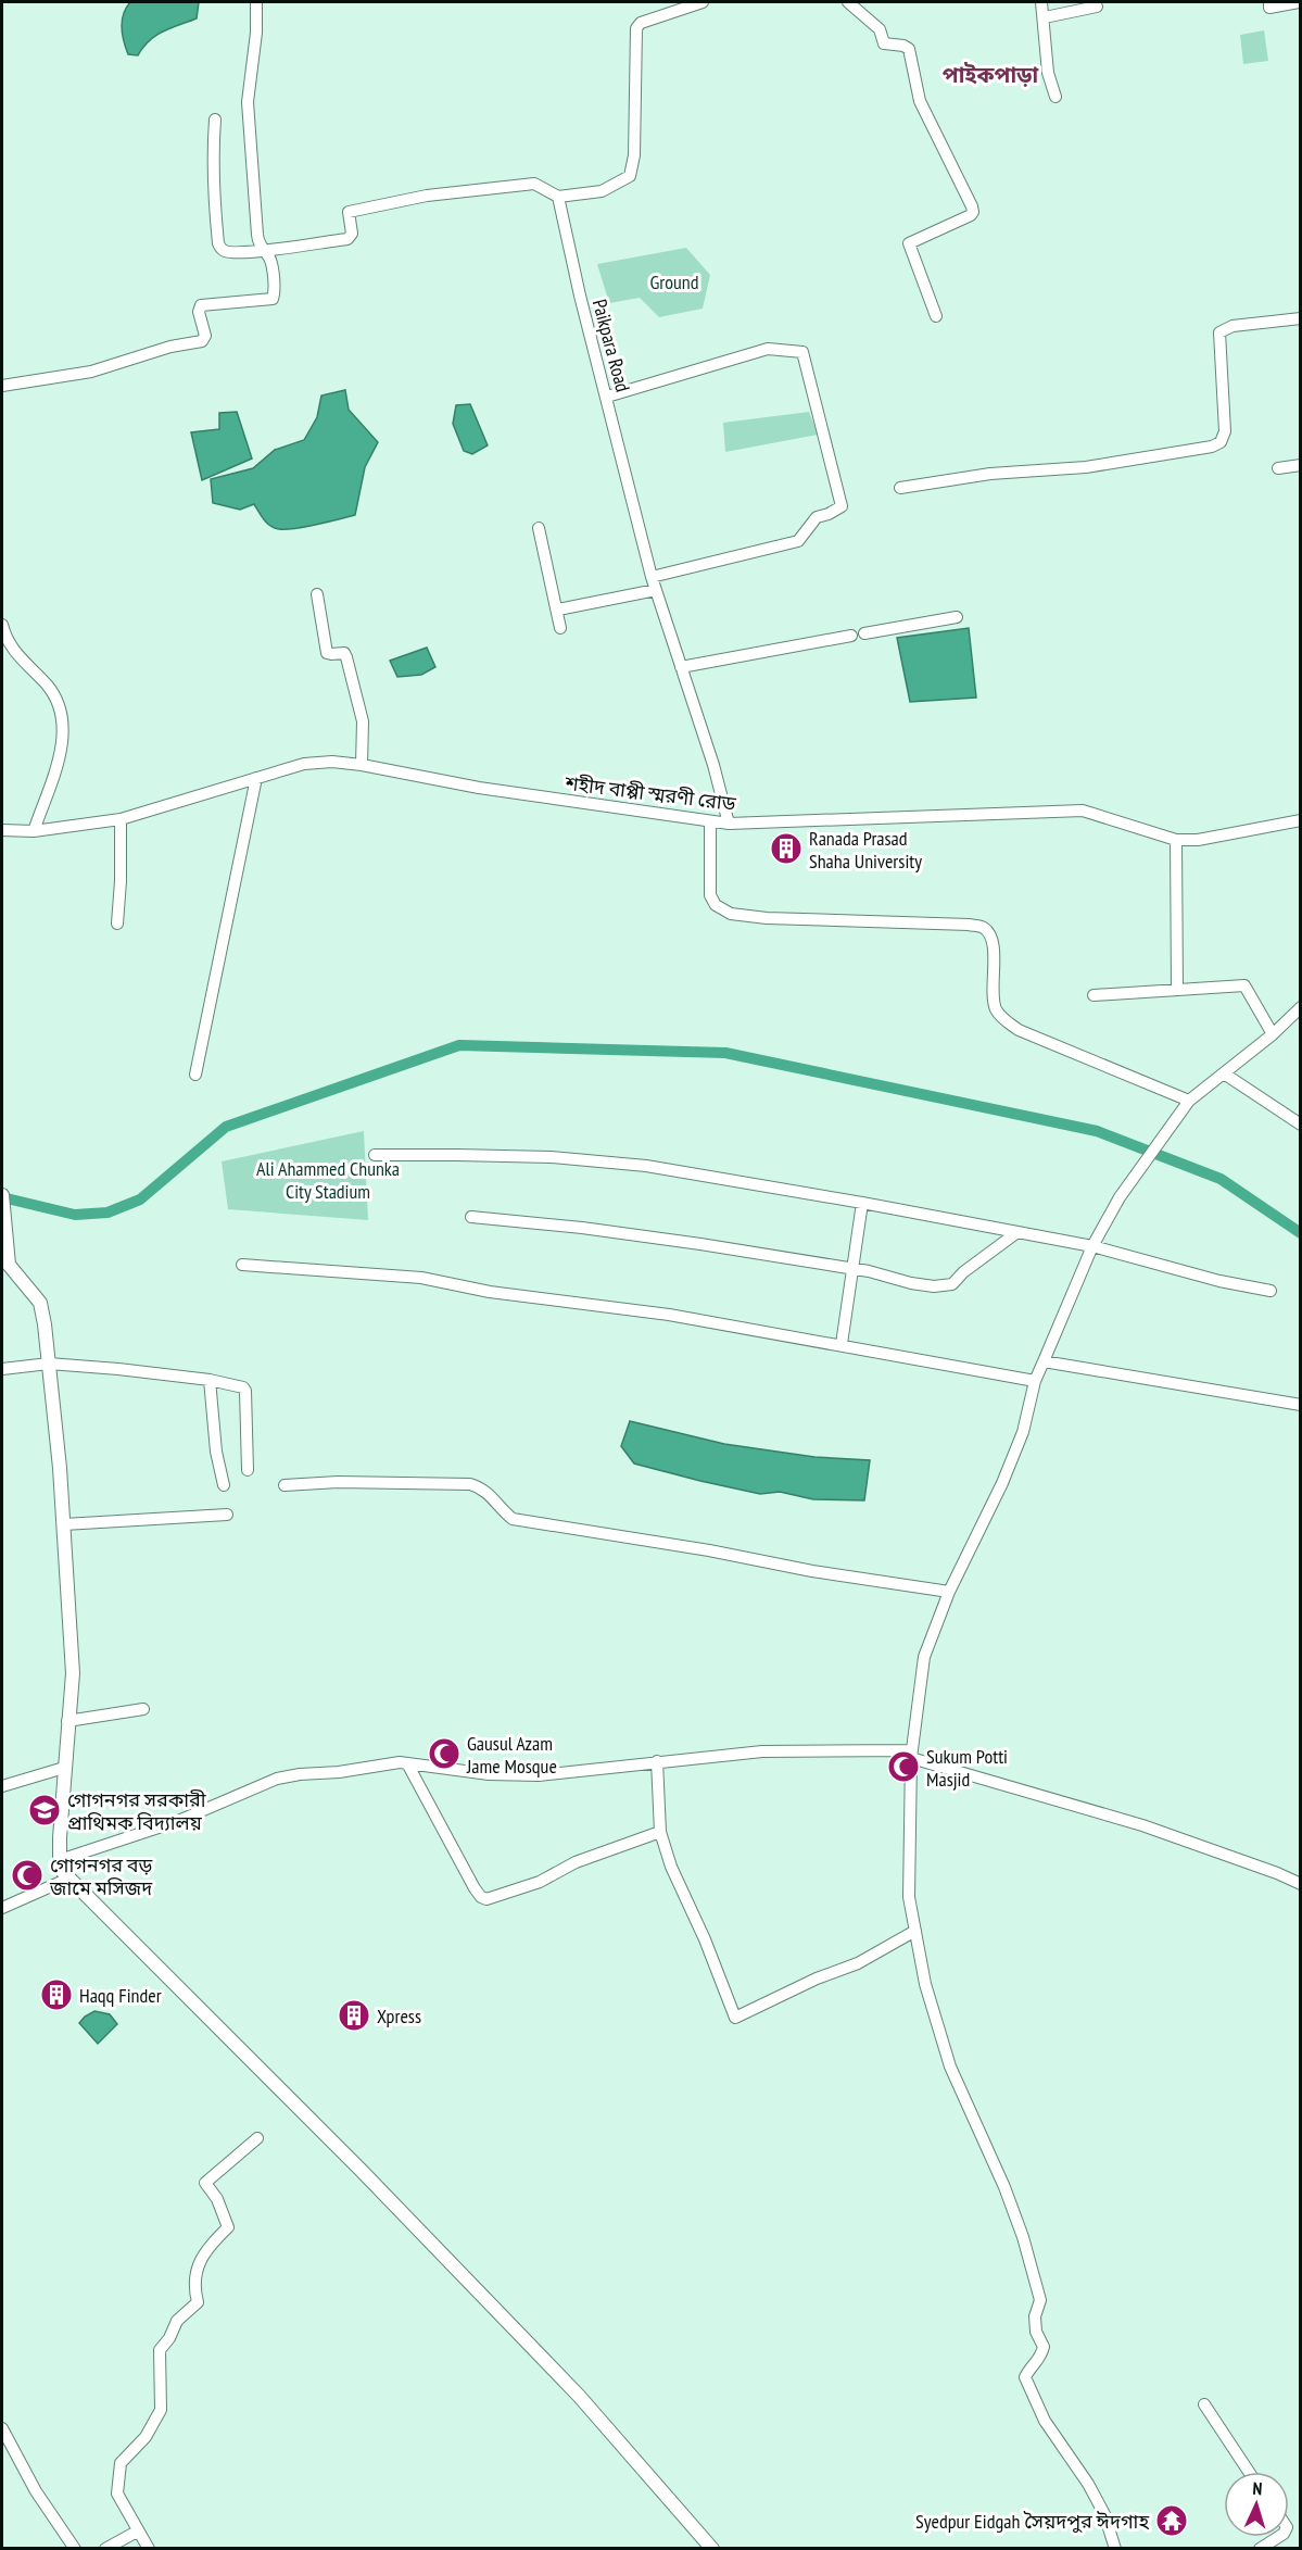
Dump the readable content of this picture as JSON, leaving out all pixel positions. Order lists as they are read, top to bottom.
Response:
{
  "streets": {
    "street": ["Paikpara Road", "শহীদ বাপ্পী স্মরণী রোড"]
  },
  "crossings": [
    ["Paikpara Road", "শহীদ বাপ্পী স্মরণী রোড"]
  ],
  "districts": ["পাইকপাড়া"],
  "parks": ["Ground", "Ali Ahammed Chunka City Stadium"],
  "places": {
    "building": ["Ranada Prasad Shaha University", "Haqq Finder", "Xpress"],
    "mosque": ["Gausul Azam Jame Mosque", "Sukum Potti Masjid", "গোগনগর বড় জামে মসিজদ"],
    "school or university": ["গোগনগর সরকারী প্রাথিমক বিদ্যালয়"],
    "temple": ["Syedpur Eidgah সৈয়দপুর ঈদগাহ"]
  },
  "north": "top"
}
